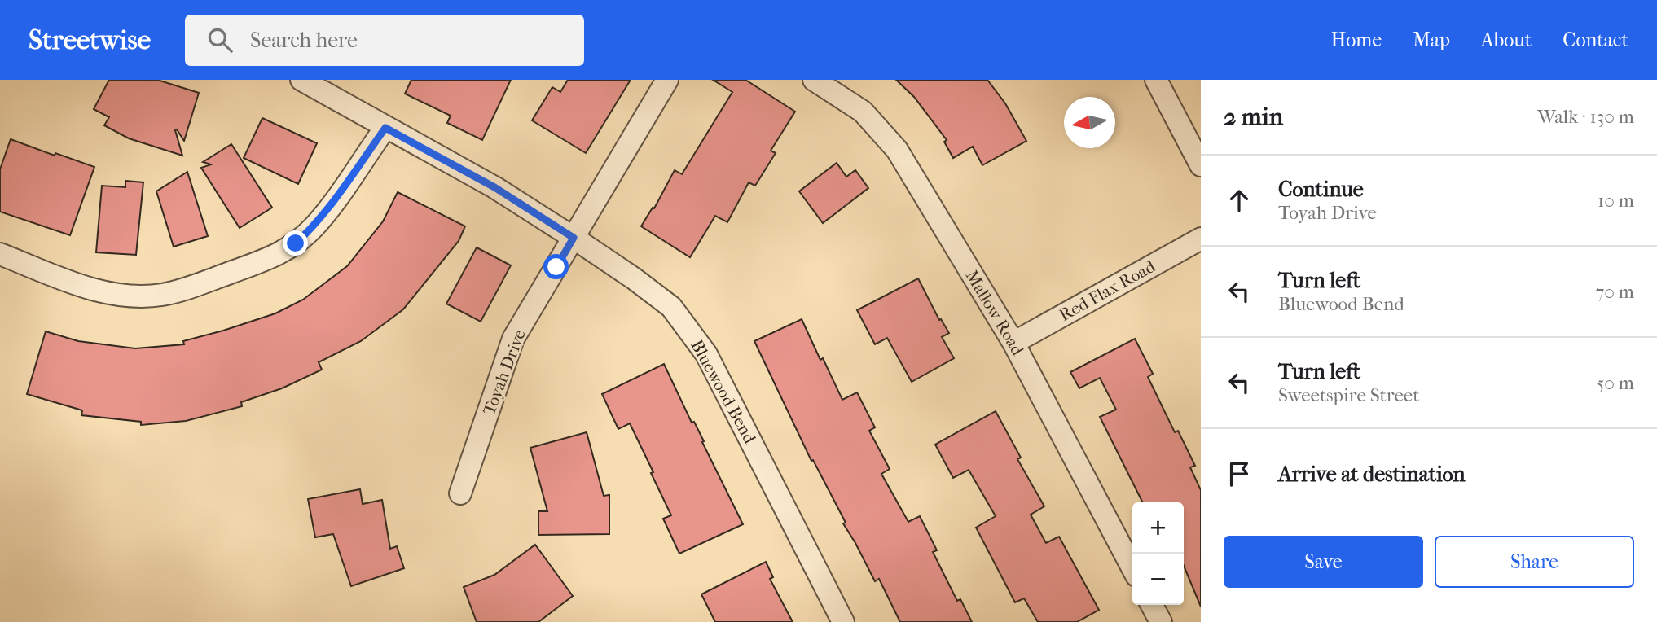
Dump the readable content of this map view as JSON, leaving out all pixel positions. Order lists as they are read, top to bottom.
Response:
{
  "streets": {
    "street": [
      "Red Flax Road",
      "Mallow Road",
      "Toyah Drive",
      "Bluewood Bend"
    ]
  },
  "crossings": [
    ["Red Flax Road", "Mallow Road"],
    ["Toyah Drive", "Bluewood Bend"]
  ],
  "north": "left",
  "page": {
    "header": "Streetwise",
    "search": "Search here",
    "nav": [
      "Home",
      "Map",
      "About",
      "Contact"
    ],
    "heading": ["2 min", "Walk · 130 m"],
    "list": [
      ["Continue", "Toyah Drive", "10 m"],
      ["Turn left", "Bluewood Bend", "70 m"],
      ["Turn left", "Sweetspire Street", "50 m"],
      "Arrive at destination"
    ],
    "map_buttons": ["+", "−"],
    "buttons": ["Save", "Share"]
  }
}
